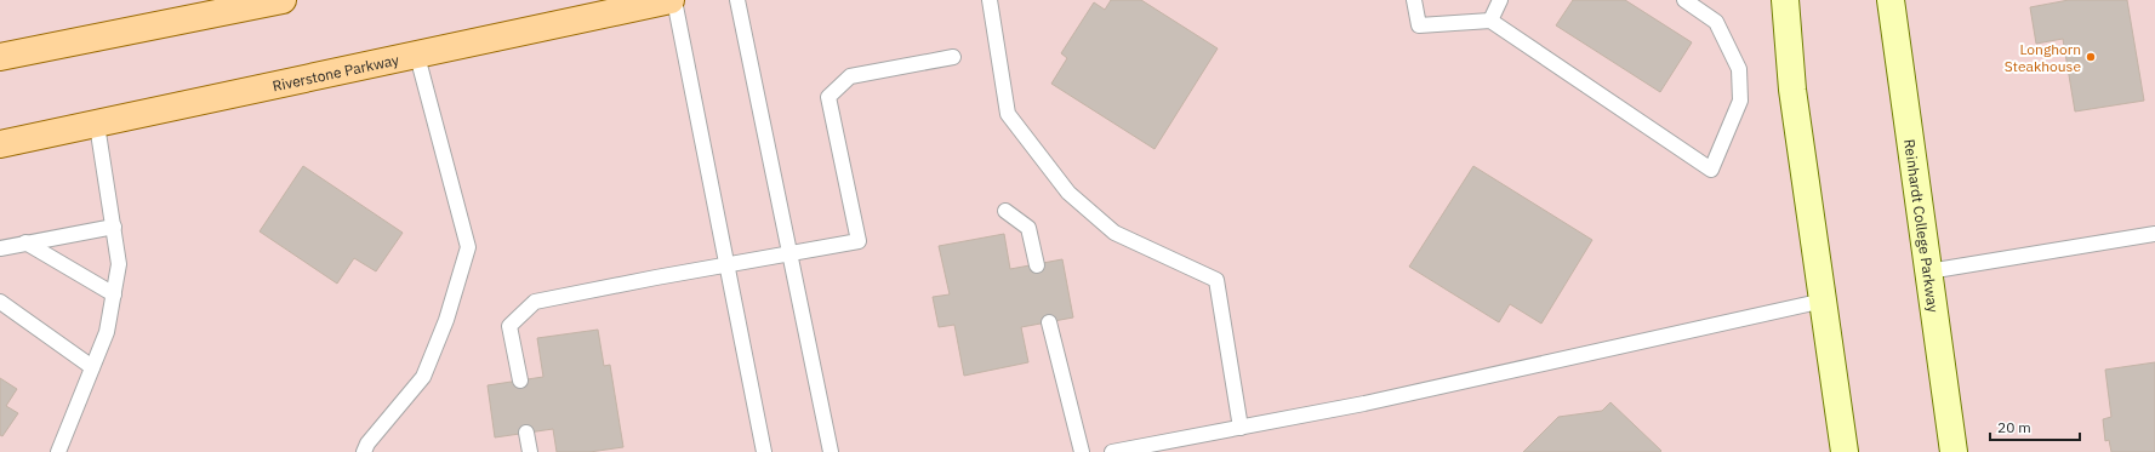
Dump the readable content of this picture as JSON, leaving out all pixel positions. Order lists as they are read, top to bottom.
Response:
{
  "streets": {
    "main road": ["Riverstone Parkway"],
    "street": ["Reinhardt College Parkway"]
  },
  "places": ["Longhorn Steakhouse"],
  "scale_bar": "20 m"
}
